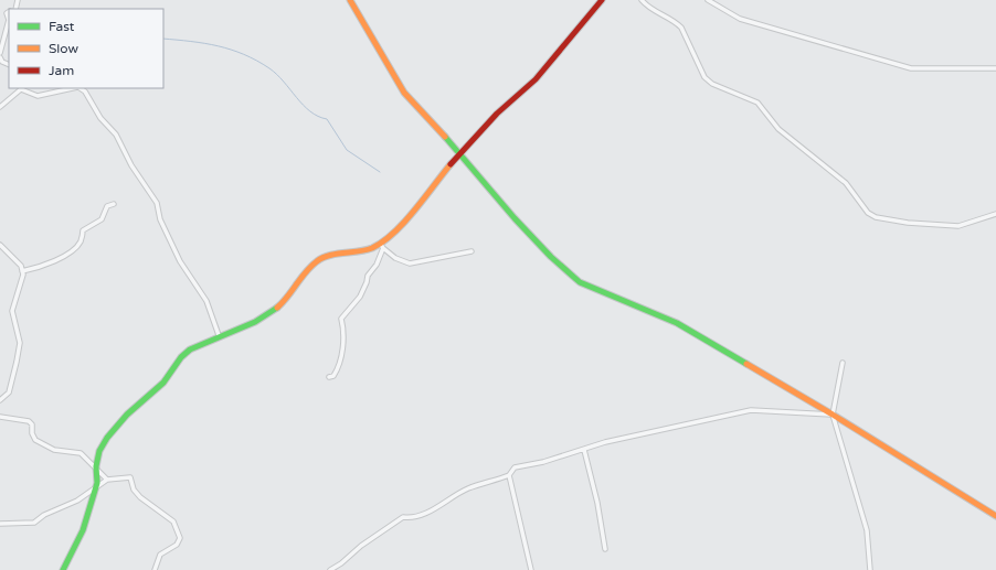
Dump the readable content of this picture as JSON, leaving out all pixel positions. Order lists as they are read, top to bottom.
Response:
{
  "legend": ["Fast", "Slow", "Jam"]
}
